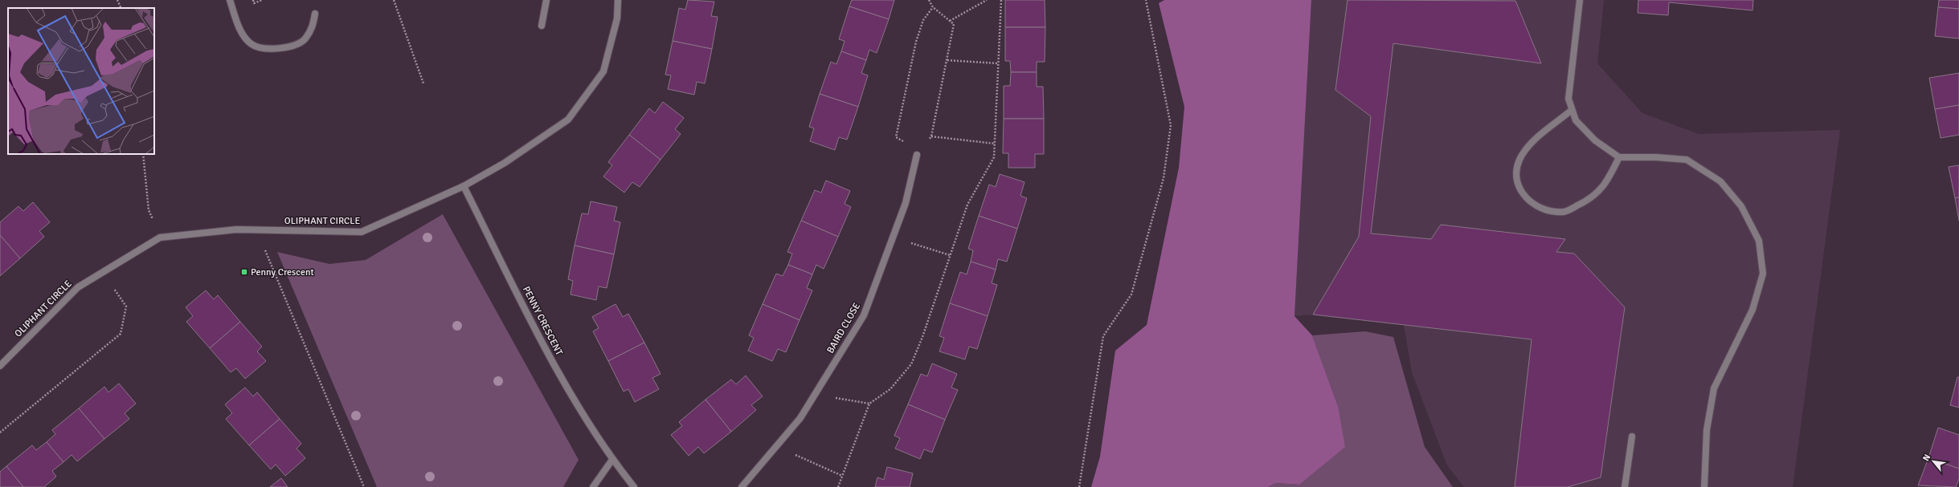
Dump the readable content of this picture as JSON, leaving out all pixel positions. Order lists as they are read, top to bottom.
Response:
{
  "streets": {
    "street": ["OLIPHANT CIRCLE", "PENNY CRESCENT", "BAIRD CLOSE"]
  },
  "crossings": [
    ["OLIPHANT CIRCLE", "PENNY CRESCENT"]
  ],
  "places": {
    "transit": ["Penny Crescent"]
  },
  "north": "top left"
}
